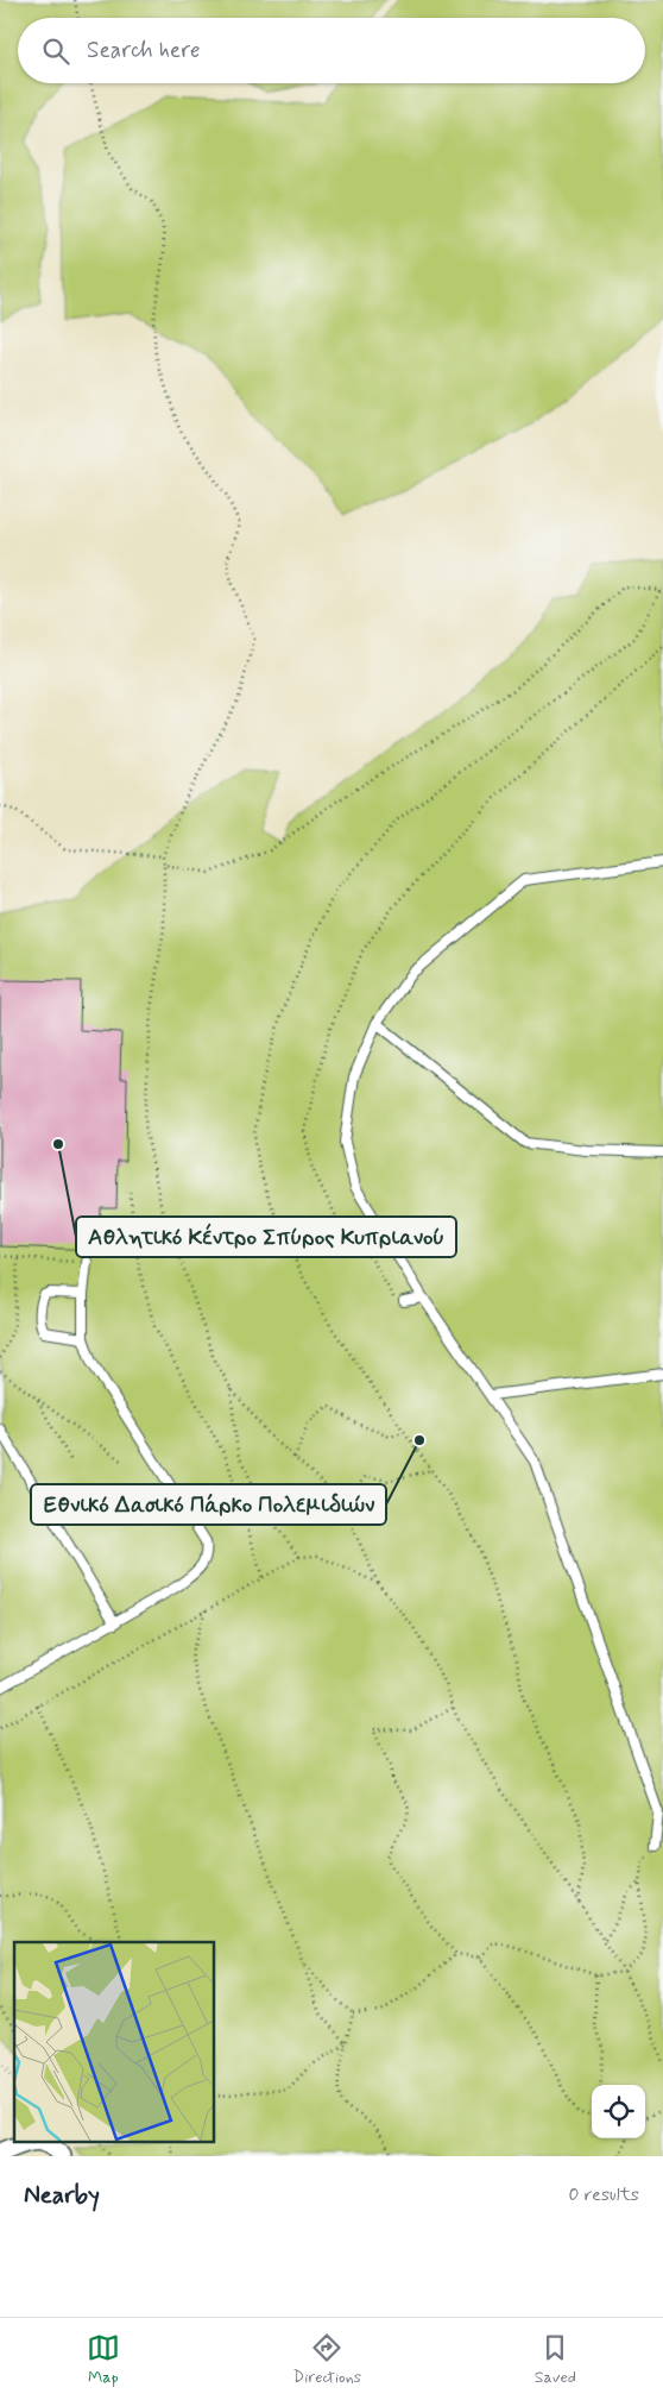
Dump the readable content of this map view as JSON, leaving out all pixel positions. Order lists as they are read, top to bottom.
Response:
{
  "places": ["Αθλητικό Κέντρο Σπύρος Κυπριανού", "Εθνικό Δασικό Πάρκο Πολεμιδιών"],
  "page": {
    "search": "Search here",
    "heading": ["Nearby", "0 results"],
    "nav": ["Map", "Directions", "Saved"]
  }
}
